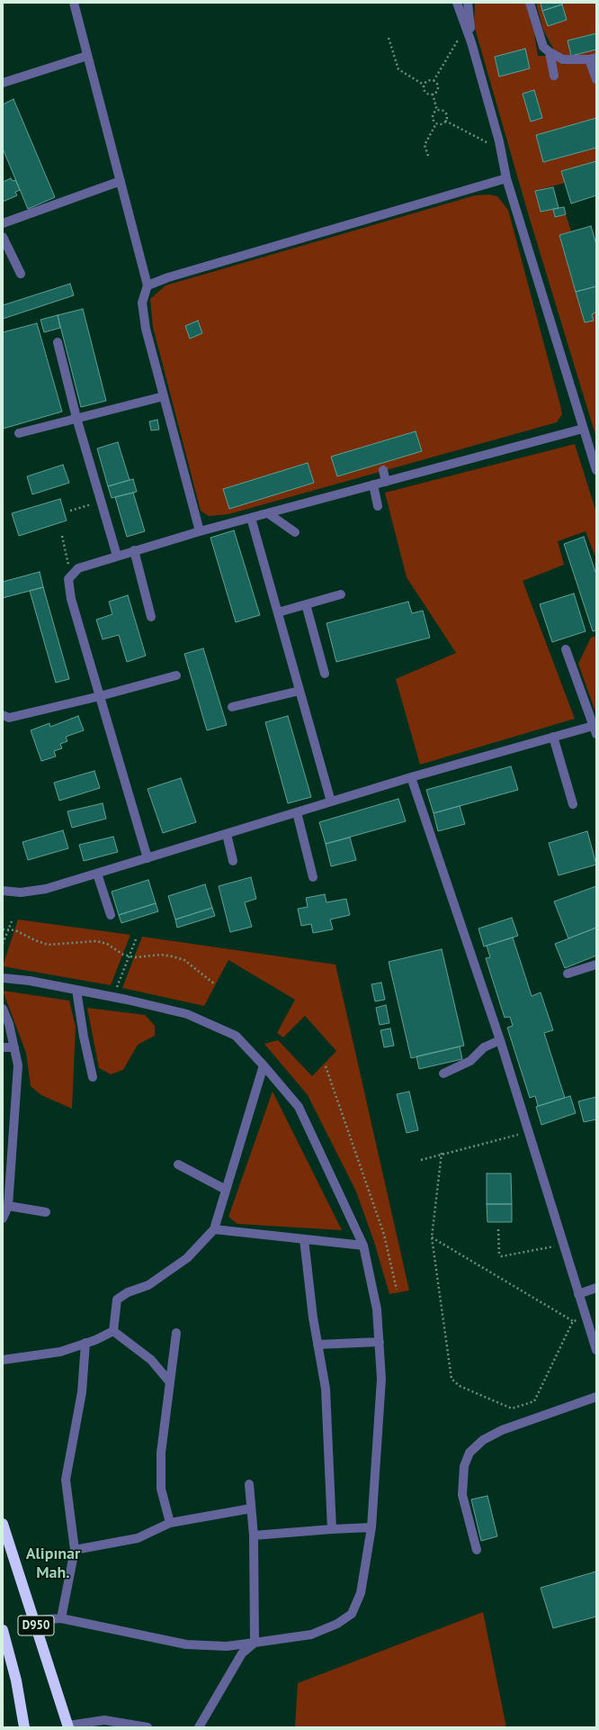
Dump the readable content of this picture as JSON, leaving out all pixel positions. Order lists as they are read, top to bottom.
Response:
{
  "streets": {
    "highway": ["D950"]
  },
  "districts": ["Alipınar Mah."]
}
